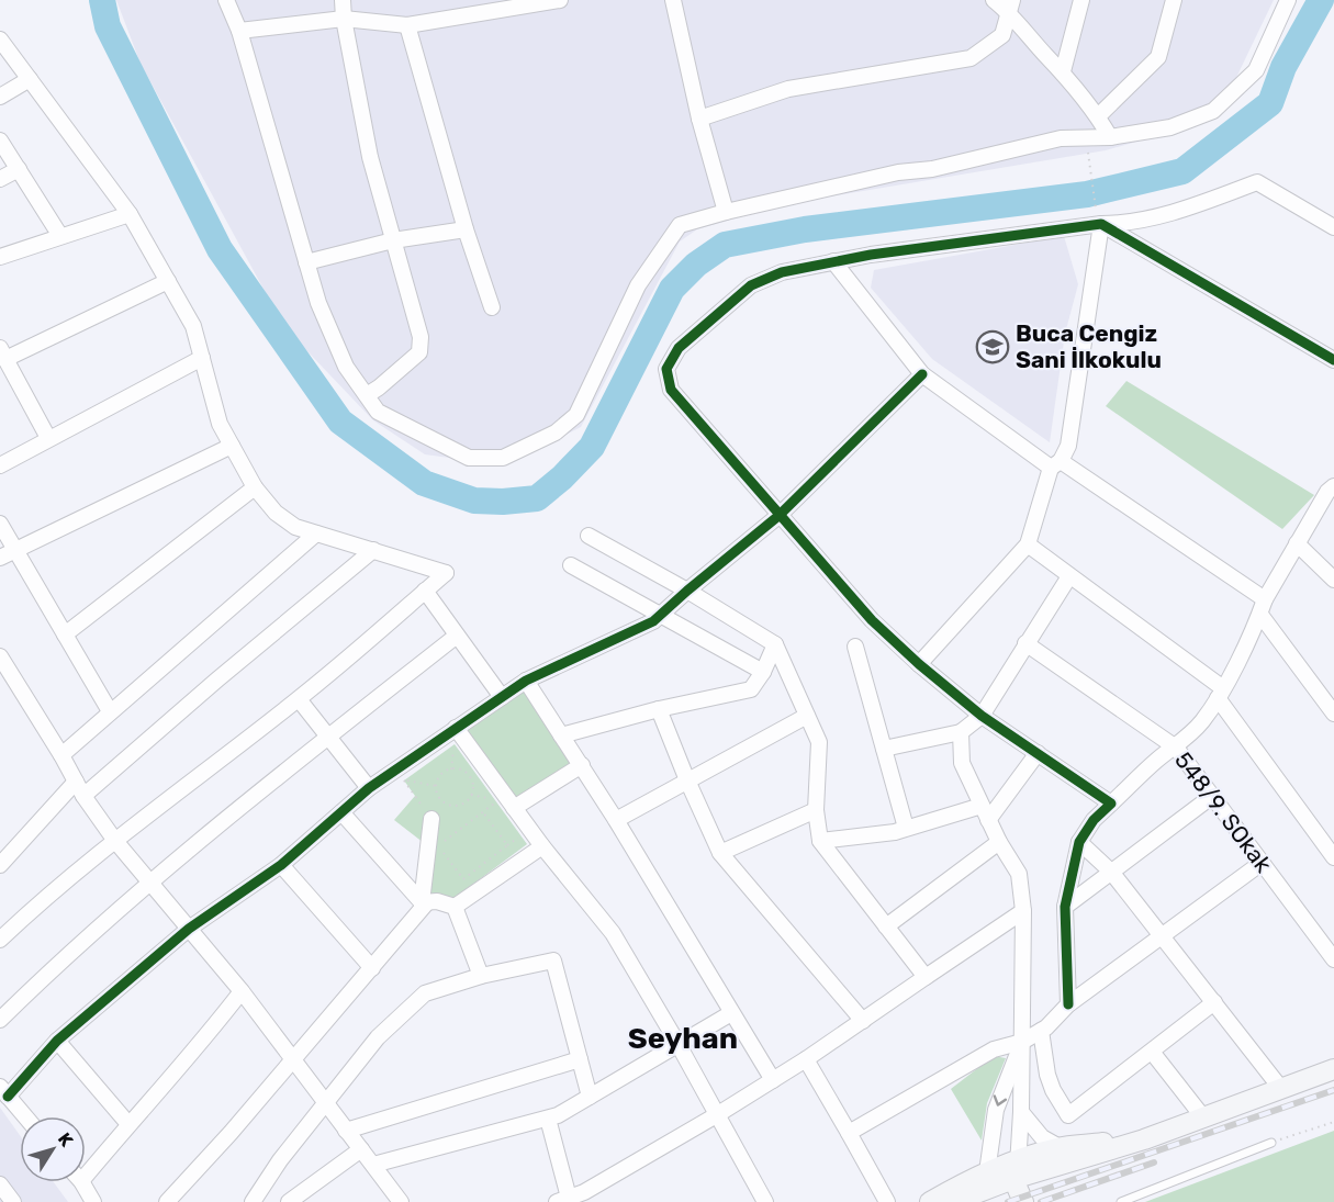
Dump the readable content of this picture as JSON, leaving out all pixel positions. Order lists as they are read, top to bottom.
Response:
{
  "streets": {
    "street": ["548/9. SOkak"]
  },
  "districts": ["Seyhan"],
  "places": {
    "school or university": ["Buca Cengiz Sani İlkokulu"]
  },
  "north": "top right"
}
